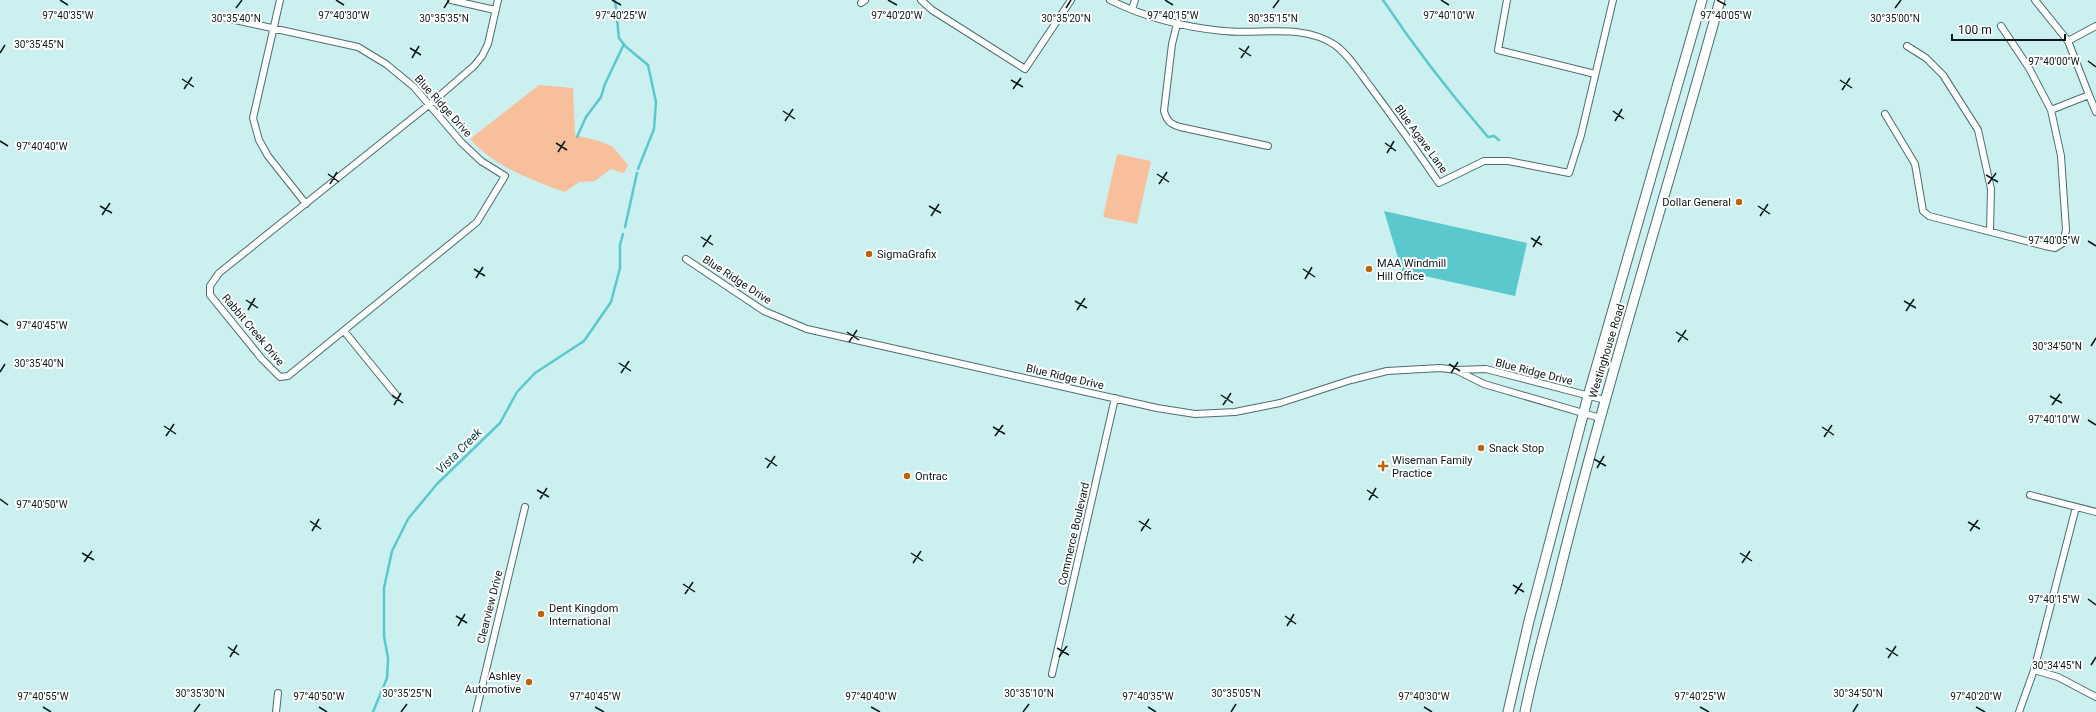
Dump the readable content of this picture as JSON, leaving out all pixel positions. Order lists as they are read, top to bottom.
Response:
{
  "streets": {
    "main road": ["Westinghouse Road"],
    "street": [
      "Blue Ridge Drive",
      "Blue Agave Lane",
      "Rabbit Creek Drive",
      "Commerce Boulevard",
      "Clearview Drive"
    ]
  },
  "crossings": [
    ["Blue Ridge Drive", "Rabbit Creek Drive"],
    ["Blue Ridge Drive", "Westinghouse Road"],
    ["Blue Ridge Drive", "Commerce Boulevard"]
  ],
  "water": ["Vista Creek"],
  "places": {
    "other": [
      "Dollar General",
      "SigmaGrafix",
      "MAA Windmill Hill Office",
      "Snack Stop",
      "Ontrac",
      "Dent Kingdom International",
      "Ashley Automotive"
    ],
    "health": ["Wiseman Family Practice"]
  },
  "scale_bar": "100 m",
  "coordinates": [
    "97°40'05\"W",
    "97°40'35\"W",
    "97°40'30\"W",
    "97°40'25\"W",
    "97°40'20\"W",
    "97°40'15\"W",
    "97°40'10\"W",
    "30°35'40\"N",
    "30°35'35\"N",
    "30°35'20\"N",
    "30°35'15\"N",
    "30°35'00\"N",
    "30°35'45\"N",
    "97°40'00\"W",
    "97°40'40\"W",
    "97°40'45\"W",
    "30°34'50\"N",
    "97°40'50\"W",
    "30°34'45\"N",
    "30°35'30\"N",
    "30°35'25\"N",
    "30°35'10\"N",
    "30°35'05\"N",
    "97°40'55\"W"
  ]
}
